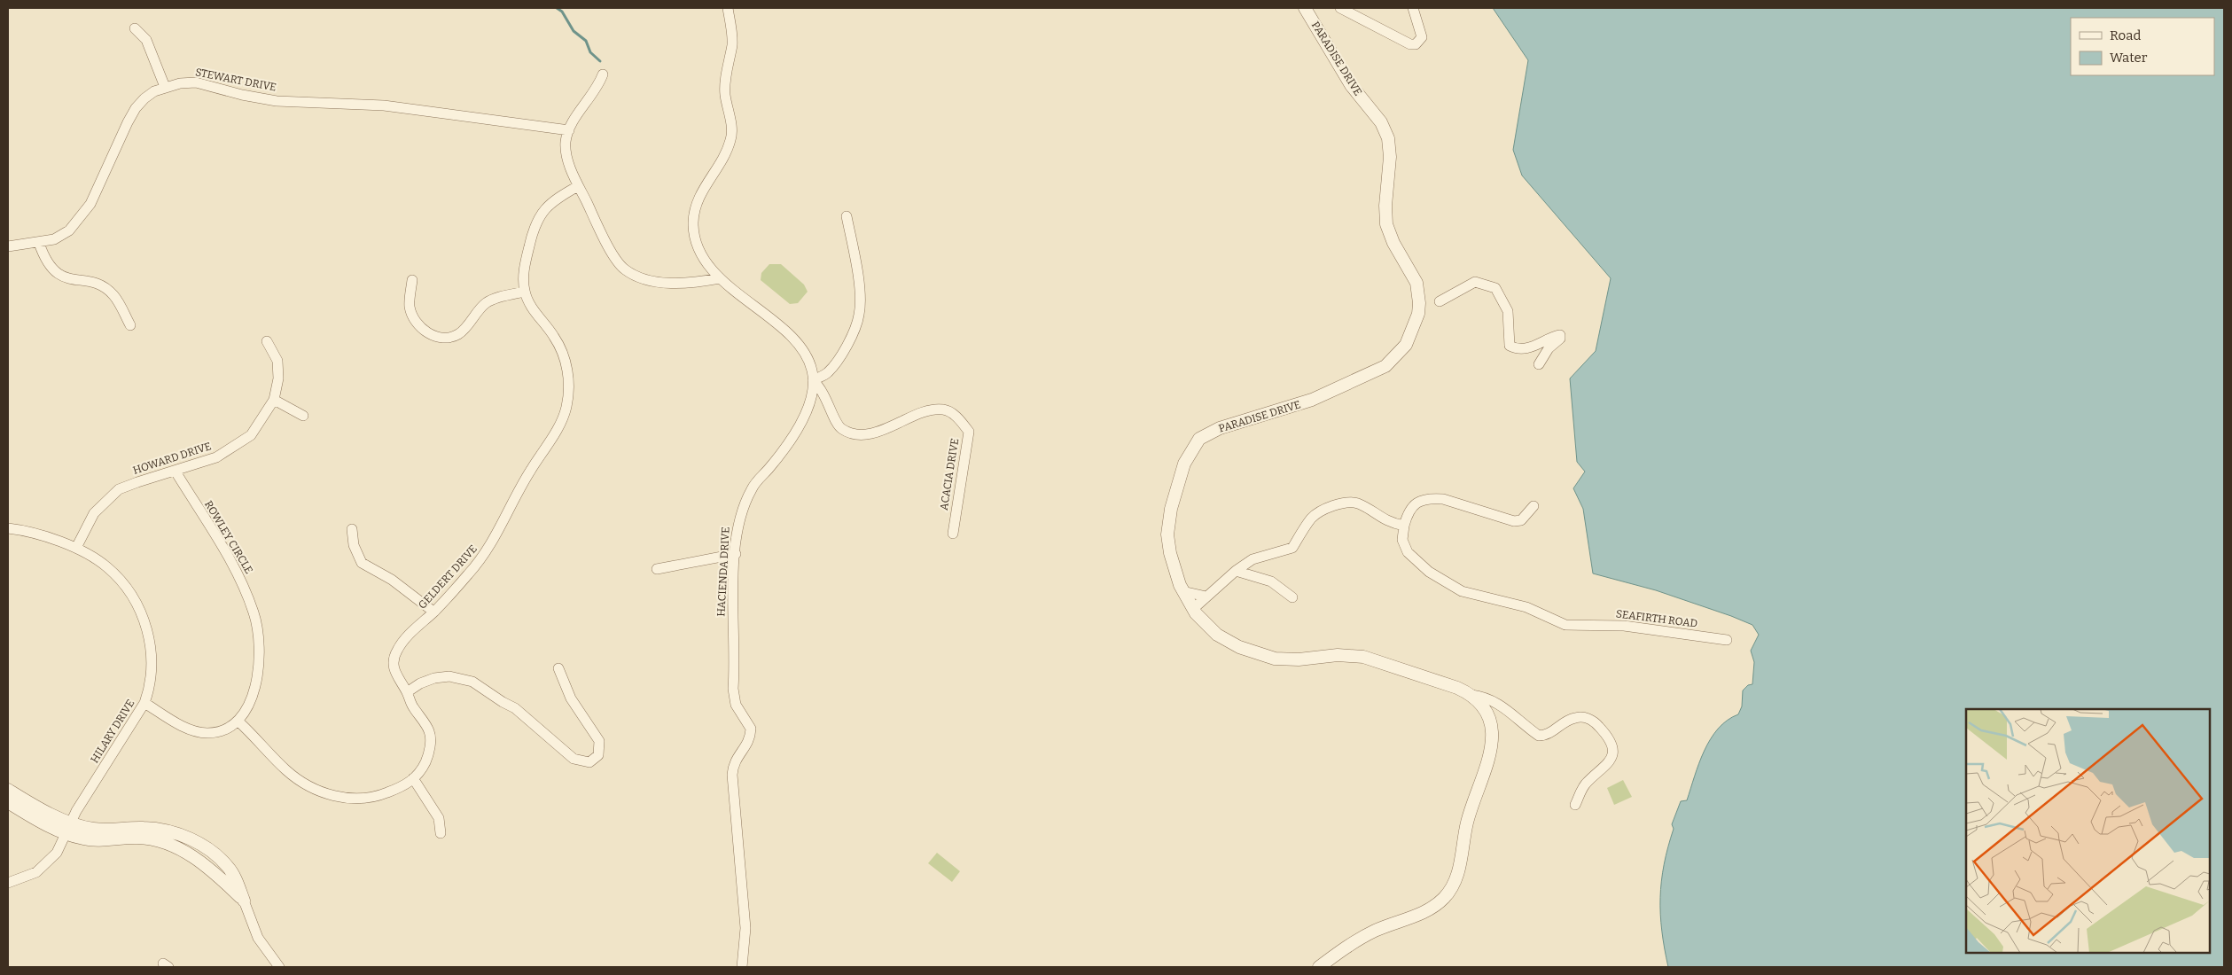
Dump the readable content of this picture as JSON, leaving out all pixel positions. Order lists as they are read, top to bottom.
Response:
{
  "streets": {
    "street": [
      "PARADISE DRIVE",
      "STEWART DRIVE",
      "HOWARD DRIVE",
      "ACACIA DRIVE",
      "ROWLEY CIRCLE",
      "HACIENDA DRIVE",
      "GELDERT DRIVE",
      "SEAFIRTH ROAD",
      "HILARY DRIVE"
    ]
  },
  "crossings": [
    ["HOWARD DRIVE", "ROWLEY CIRCLE"],
    ["HOWARD DRIVE", "HILARY DRIVE"],
    ["ACACIA DRIVE", "HACIENDA DRIVE"],
    ["ROWLEY CIRCLE", "GELDERT DRIVE"]
  ],
  "legend": ["Road", "Water"]
}
